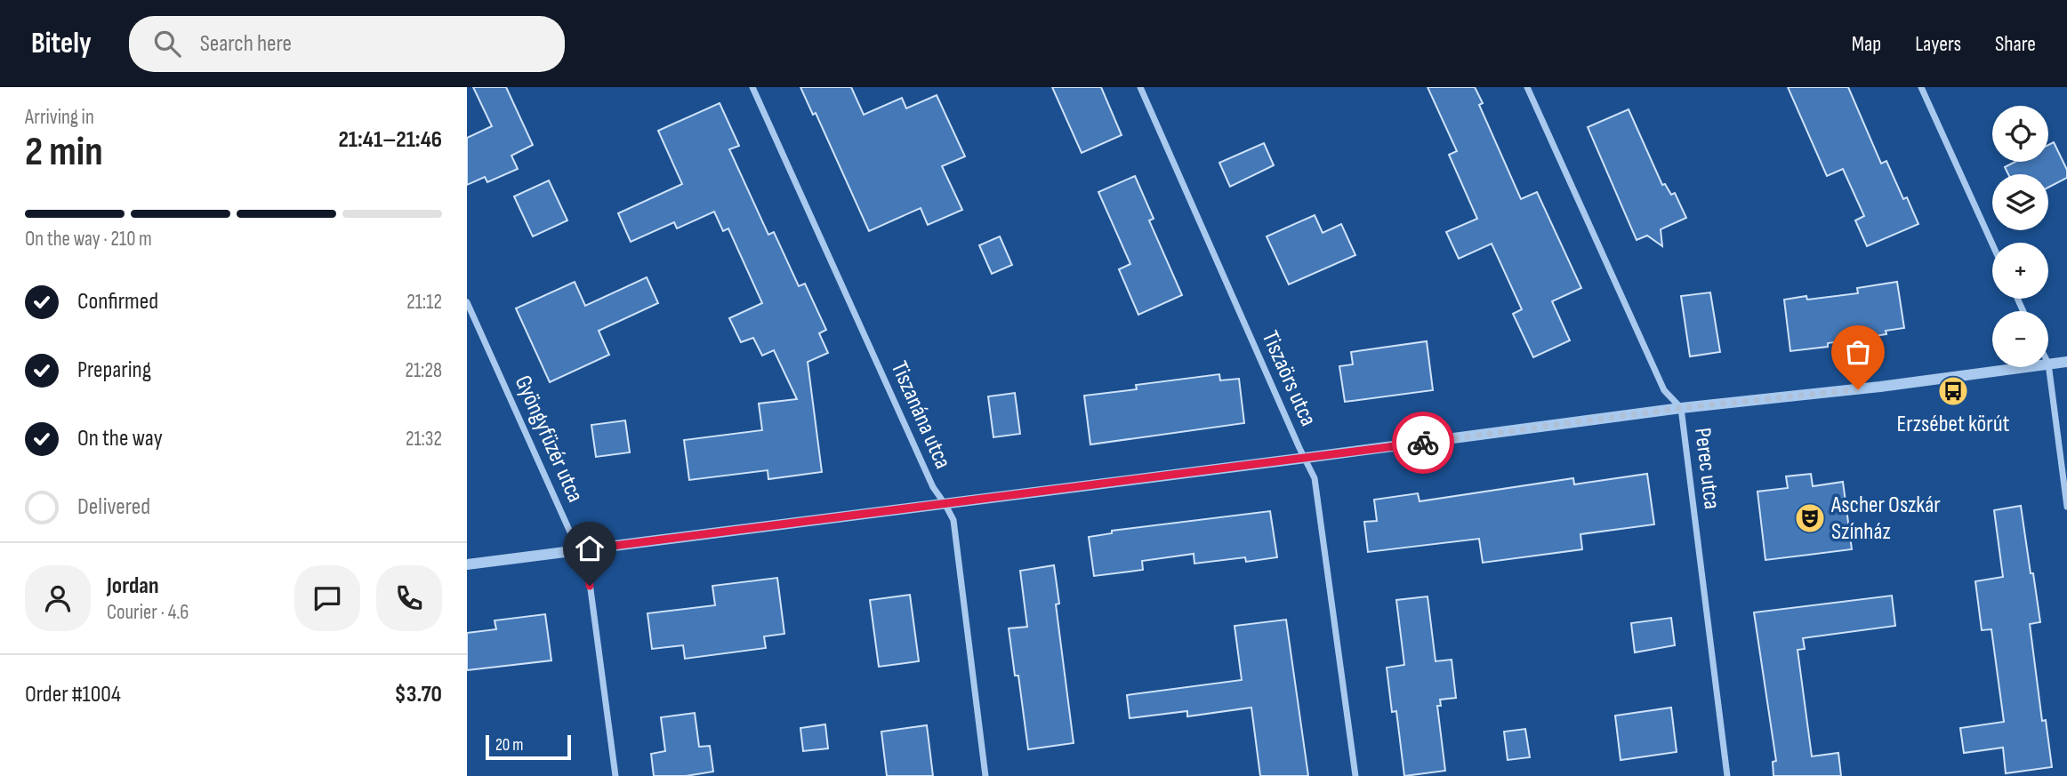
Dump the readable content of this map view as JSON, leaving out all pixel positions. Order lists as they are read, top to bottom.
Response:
{
  "streets": {
    "street": [
      "Tiszaörs utca",
      "Tiszanána utca",
      "Gyöngyfüzér utca",
      "Perec utca"
    ]
  },
  "places": {
    "bus stop": ["Erzsébet körút"],
    "theatre": ["Ascher Oszkár Színház"]
  },
  "scale_bar": "20 m",
  "page": {
    "header": "Bitely",
    "search": "Search here",
    "nav": ["Map", "Layers", "Share"],
    "heading": ["2 min", "Arriving in", "21:41–21:46"],
    "panel": [
      "Jordan",
      "Courier · 4.6",
      "Order #1004",
      "$3.70"
    ],
    "map_buttons": ["+", "−"],
    "bar": "On the way · 210 m",
    "list": [
      ["Confirmed", "21:12"],
      ["Preparing", "21:28"],
      ["On the way", "21:32"],
      "Delivered"
    ],
    "scale": "20 m"
  }
}
